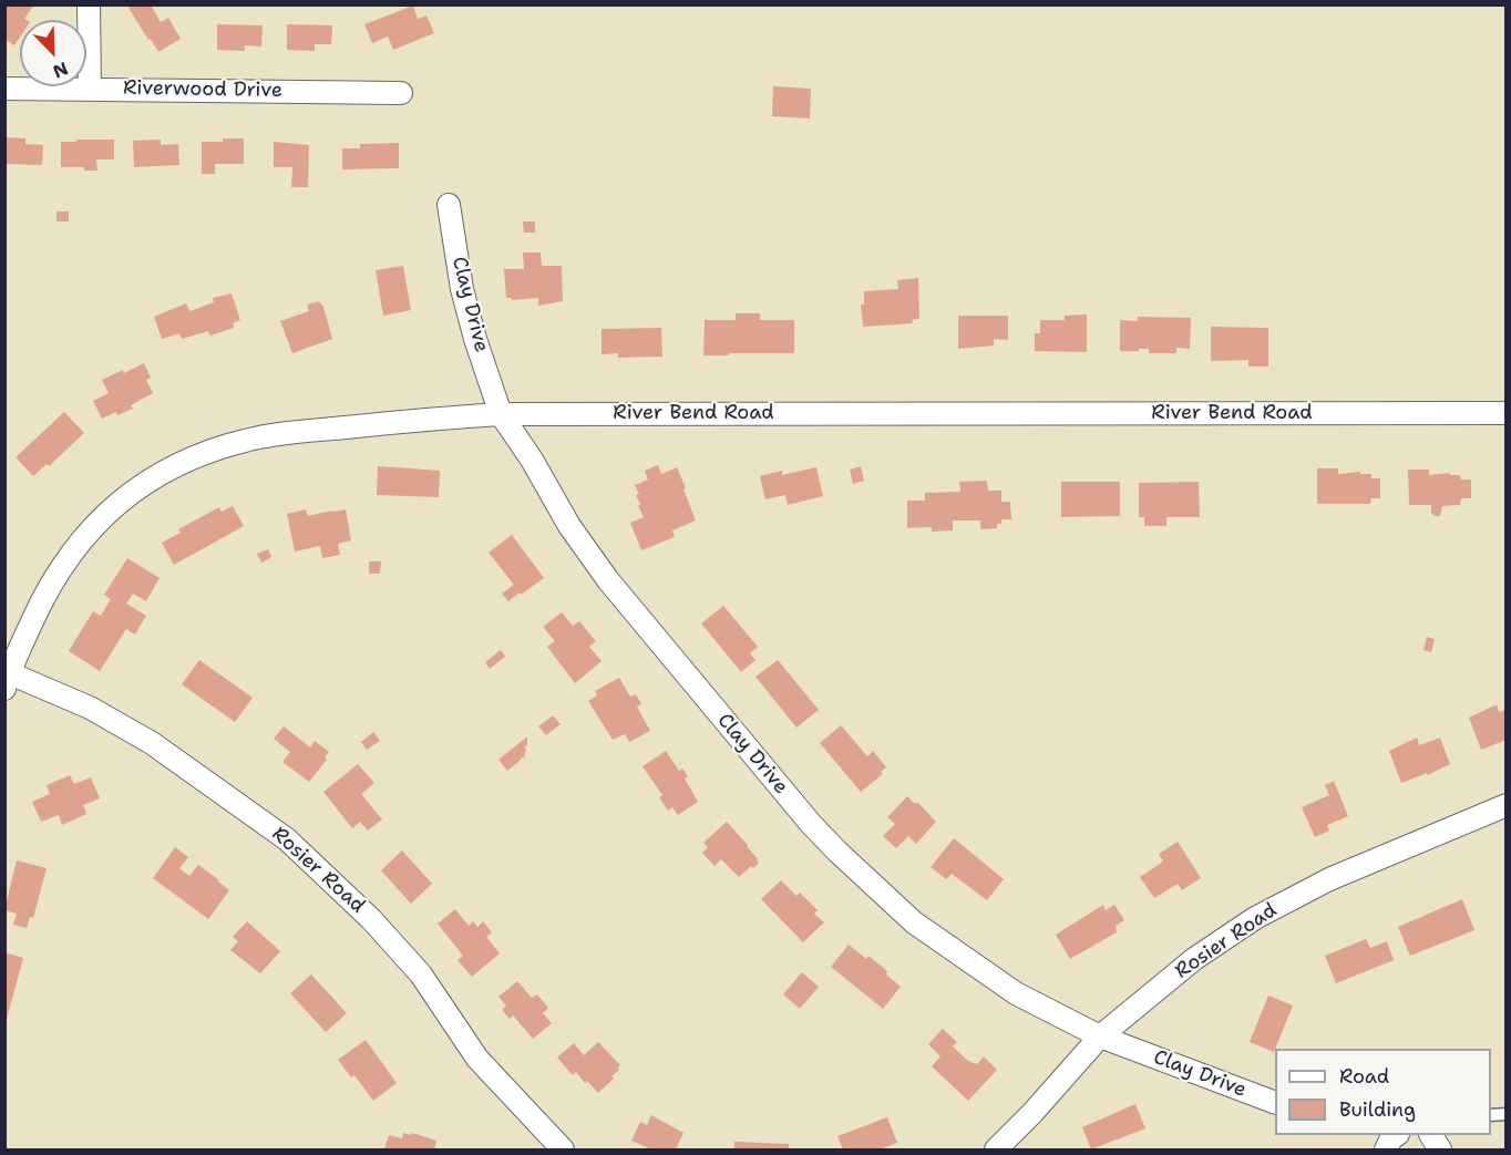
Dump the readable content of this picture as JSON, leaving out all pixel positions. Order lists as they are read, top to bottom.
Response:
{
  "streets": {
    "street": [
      "Riverwood Drive",
      "Clay Drive",
      "River Bend Road",
      "Rosier Road"
    ]
  },
  "crossings": [
    ["Clay Drive", "River Bend Road"],
    ["Clay Drive", "Rosier Road"],
    ["River Bend Road", "Rosier Road"]
  ],
  "legend": ["Road", "Building"],
  "north": "bottom right"
}
